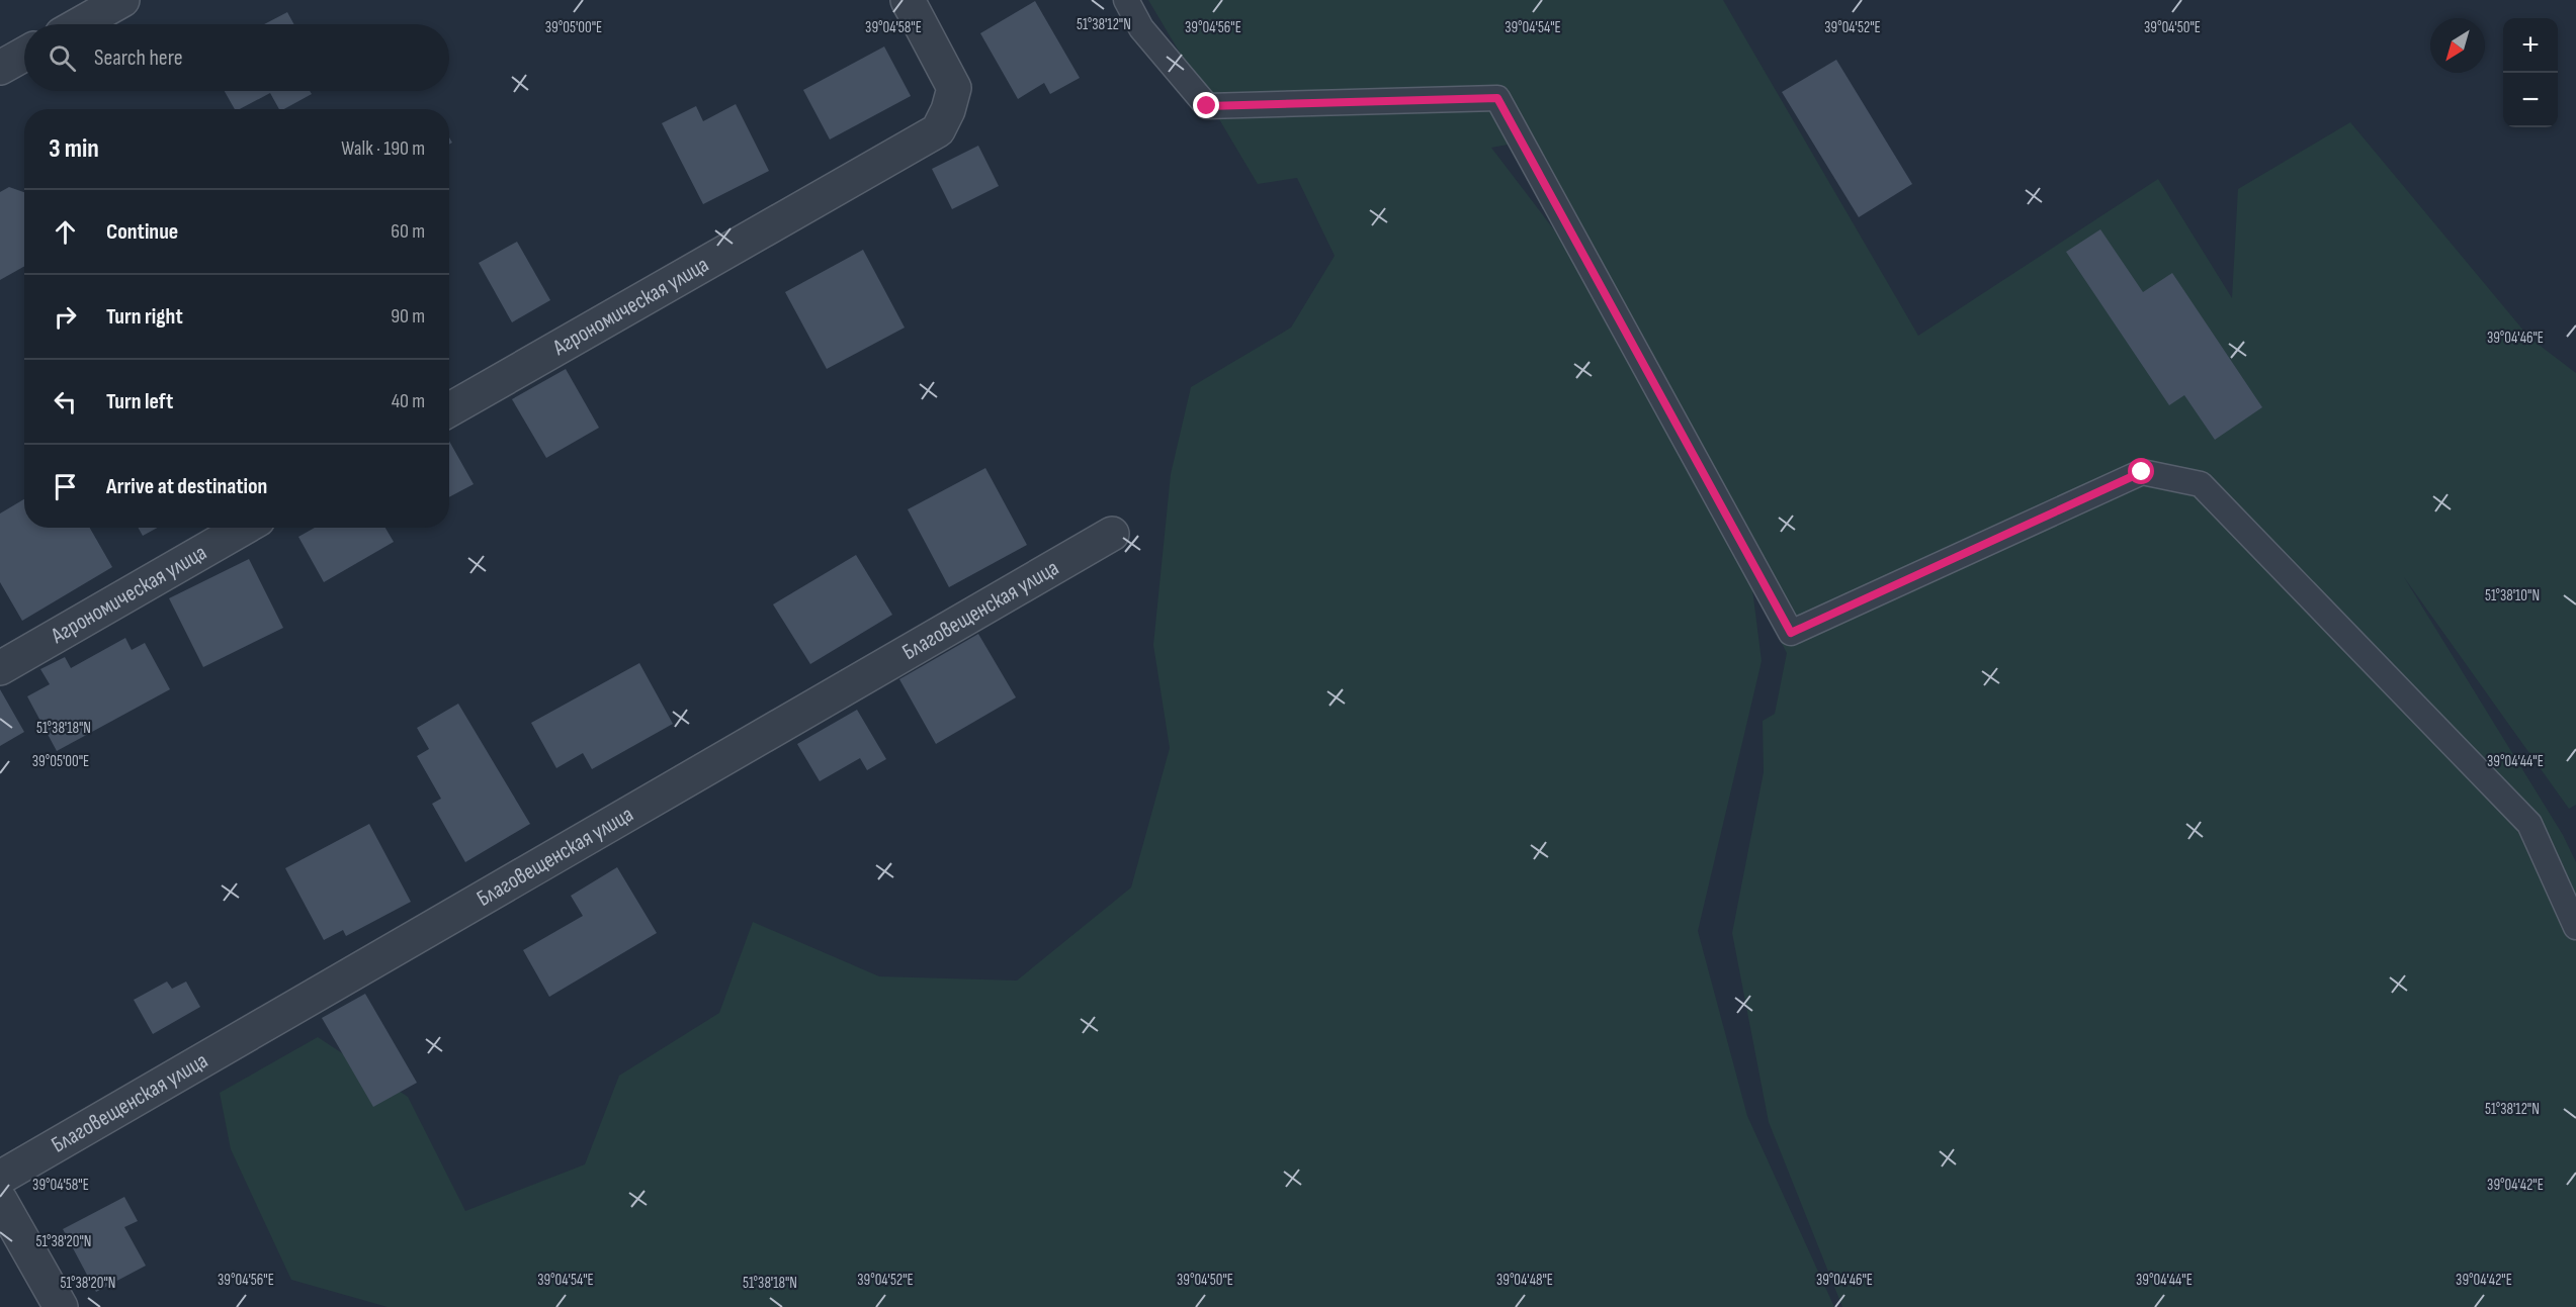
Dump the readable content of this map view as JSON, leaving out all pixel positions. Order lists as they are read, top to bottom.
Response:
{
  "streets": {
    "street": ["Агрономическая улица", "Благовещенская улица"]
  },
  "north": "bottom left",
  "page": {
    "map_buttons": ["+", "−"],
    "search": "Search here",
    "heading": ["3 min", "Walk · 190 m"],
    "list": [
      ["Continue", "60 m"],
      ["Turn right", "90 m"],
      ["Turn left", "40 m"],
      "Arrive at destination"
    ]
  },
  "coordinates": [
    "51°38'12\"N",
    "39°05'00\"E",
    "39°04'58\"E",
    "39°04'56\"E",
    "39°04'54\"E",
    "39°04'52\"E",
    "39°04'50\"E",
    "39°04'46\"E",
    "51°38'10\"N",
    "51°38'18\"N",
    "39°04'44\"E",
    "39°04'42\"E",
    "51°38'20\"N",
    "39°04'48\"E"
  ]
}
